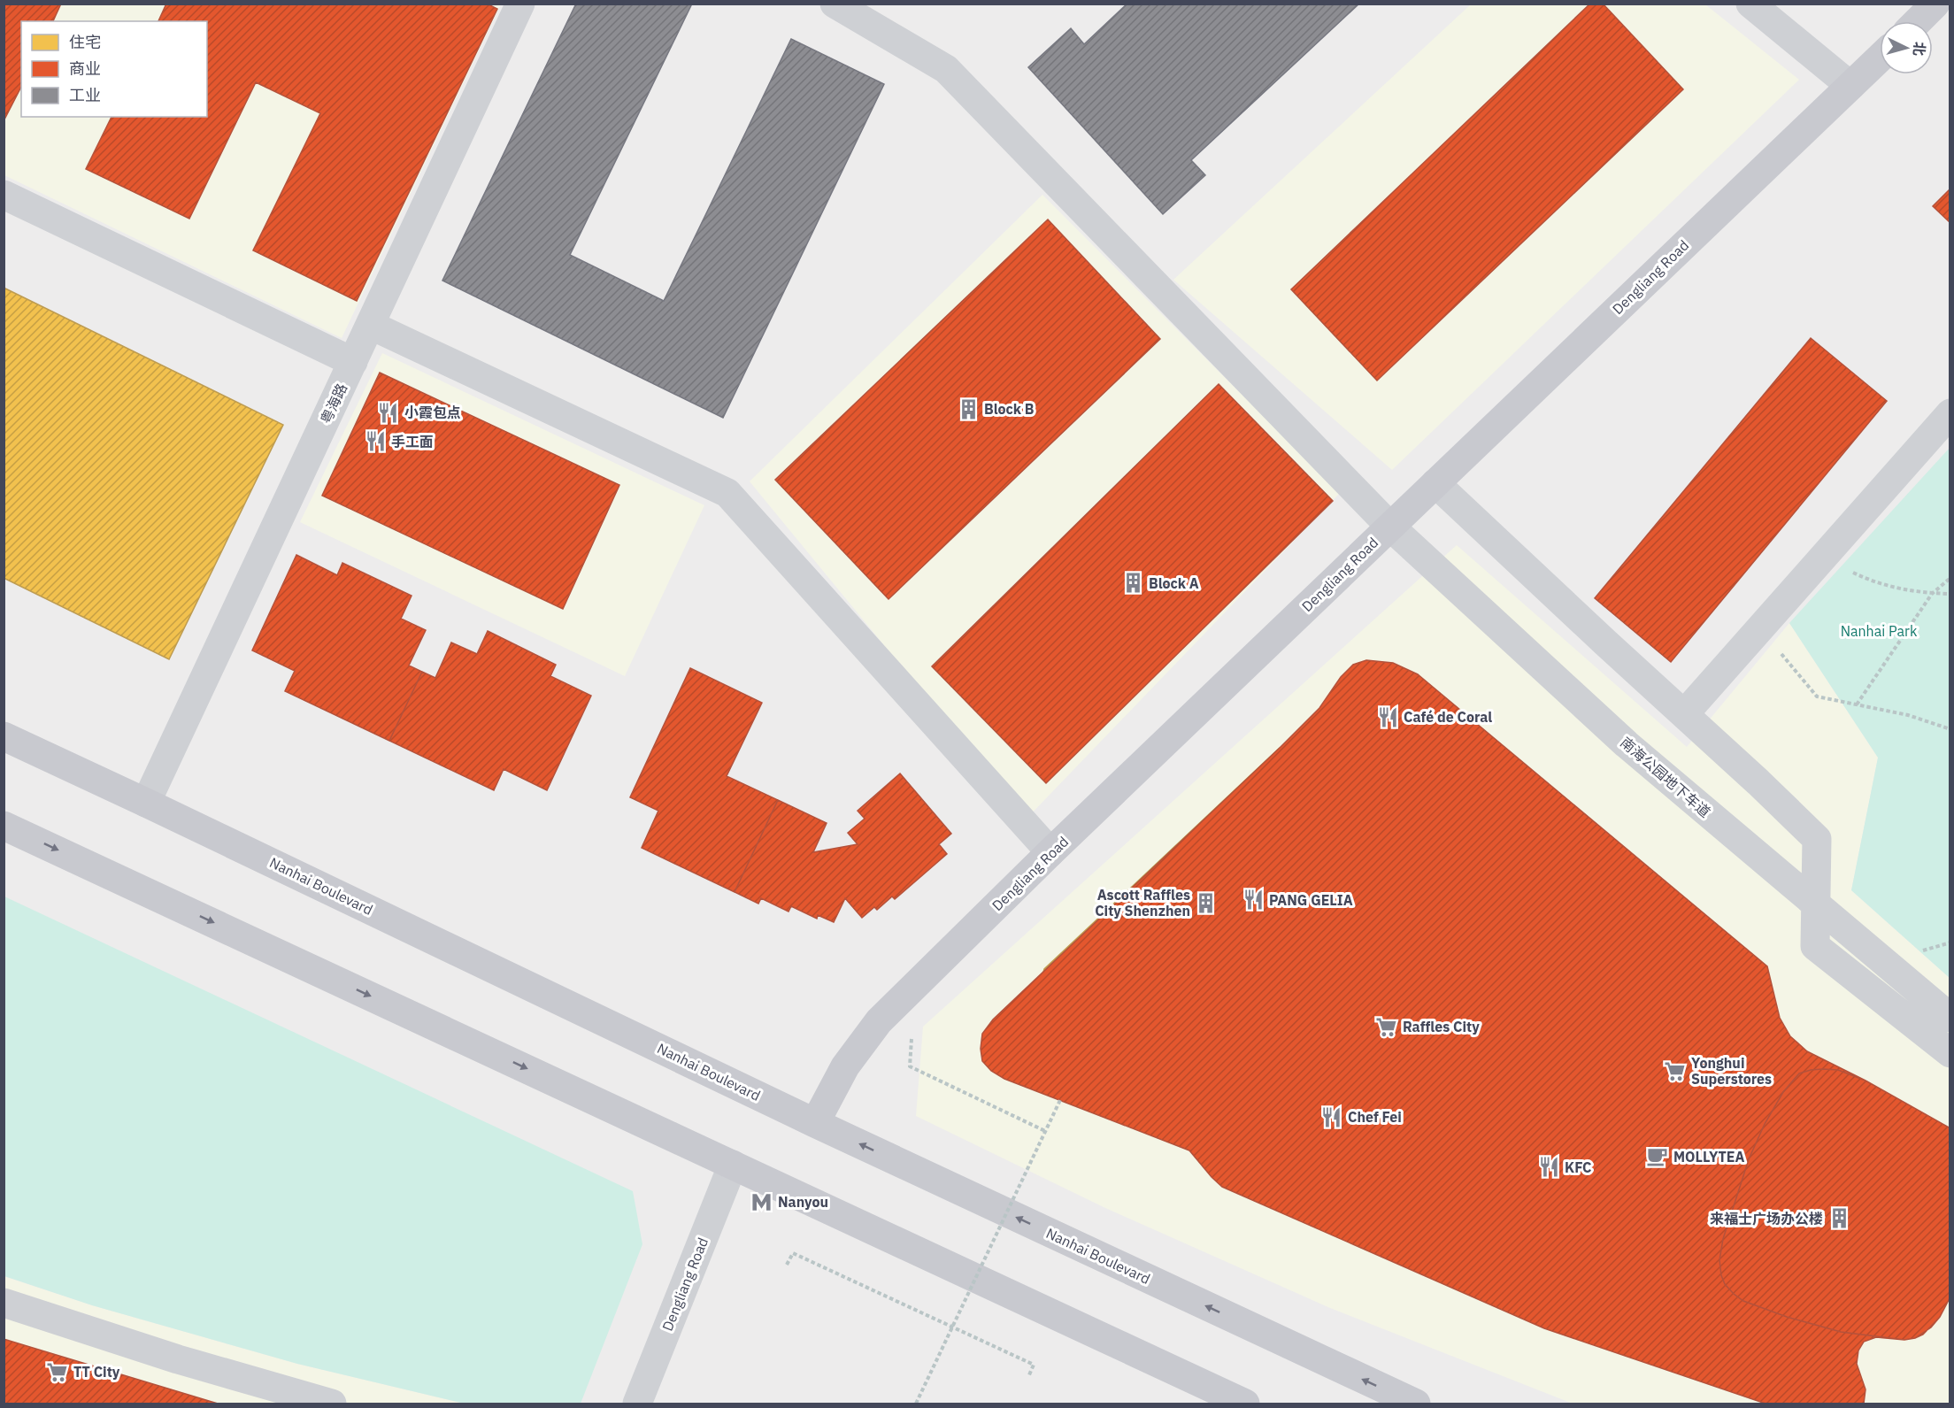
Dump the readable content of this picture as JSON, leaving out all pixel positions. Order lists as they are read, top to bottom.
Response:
{
  "streets": {
    "main road": ["Dengliang Road", "Nanhai Boulevard"],
    "street": ["粤海路", "南海公园地下车道"]
  },
  "crossings": [
    ["Dengliang Road", "南海公园地下车道"],
    ["Dengliang Road", "Nanhai Boulevard"],
    ["粤海路", "Nanhai Boulevard"]
  ],
  "parks": ["Nanhai Park"],
  "places": {
    "building": [
      "Block B",
      "Block A",
      "Ascott Raffles City Shenzhen",
      "来福士广场办公楼"
    ],
    "restaurant": [
      "小霞包点",
      "手工面",
      "Café de Coral",
      "PANG GELIA",
      "Chef Fei",
      "KFC"
    ],
    "supermarket": ["Raffles City", "Yonghui Superstores", "TT City"],
    "cafe": ["MOLLYTEA"],
    "metro station": ["Nanyou"]
  },
  "legend": ["住宅", "商业", "工业"],
  "north": "right"
}
